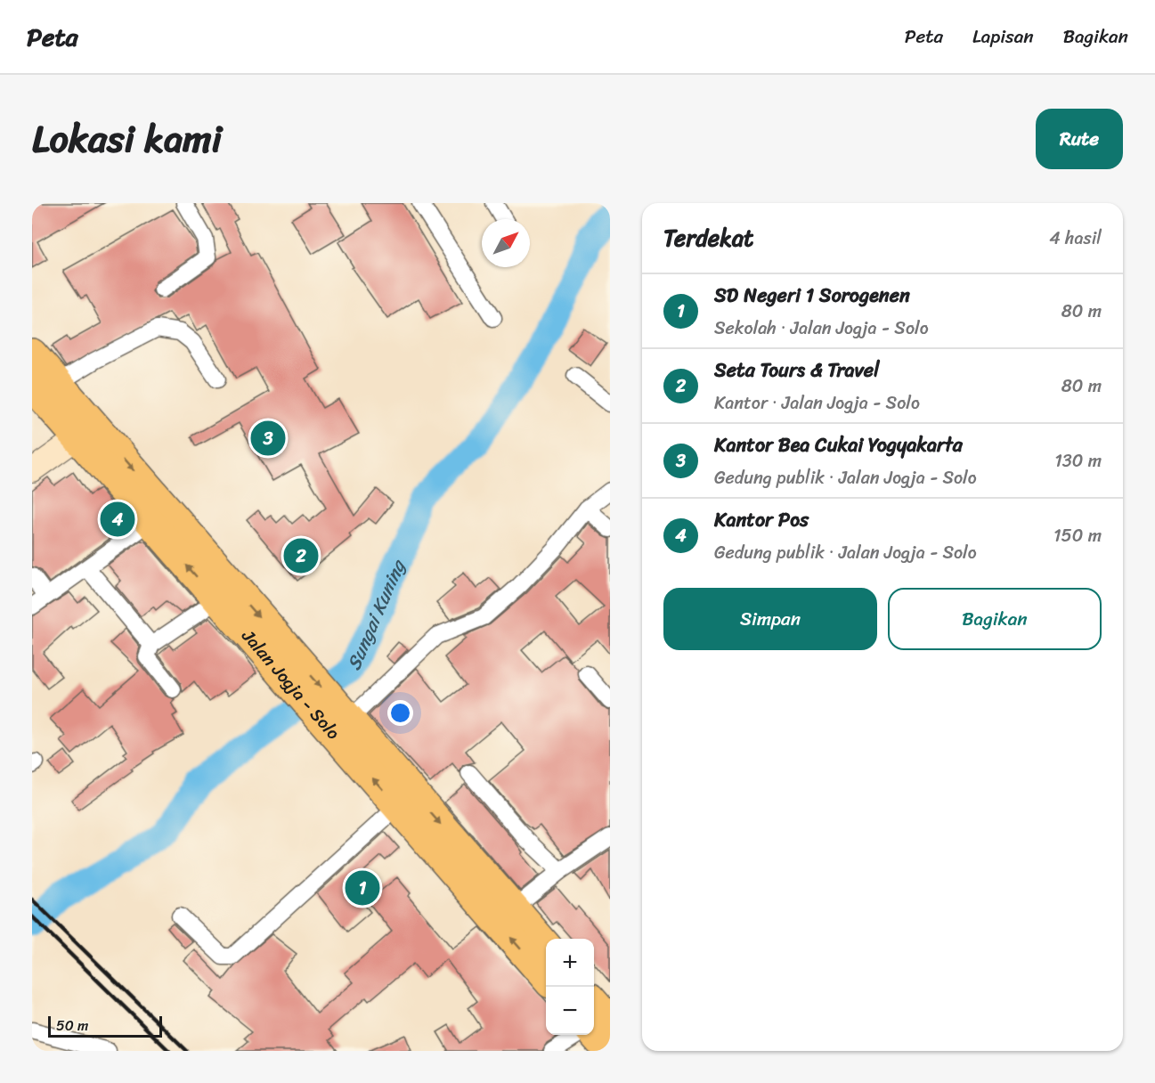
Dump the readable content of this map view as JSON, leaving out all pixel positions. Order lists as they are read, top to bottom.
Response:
{
  "streets": {
    "highway": ["Jalan Jogja - Solo"]
  },
  "water": ["Sungai Kuning"],
  "scale_bar": "50 m",
  "north": "top right",
  "page": {
    "header": "Peta",
    "nav": ["Peta", "Lapisan", "Bagikan"],
    "title": "Lokasi kami",
    "buttons": [
      "Rute",
      ["Simpan", "Bagikan"]
    ],
    "heading": ["Terdekat", "4 hasil"],
    "list": [
      {
        "mark": "1",
        "name": "SD Negeri 1 Sorogenen",
        "note": "Sekolah · Jalan Jogja - Solo",
        "value": "80 m"
      },
      {
        "mark": "2",
        "name": "Seta Tours & Travel",
        "note": "Kantor · Jalan Jogja - Solo",
        "value": "80 m"
      },
      {
        "mark": "3",
        "name": "Kantor Bea Cukai Yogyakarta",
        "note": "Gedung publik · Jalan Jogja - Solo",
        "value": "130 m"
      },
      {
        "mark": "4",
        "name": "Kantor Pos",
        "note": "Gedung publik · Jalan Jogja - Solo",
        "value": "150 m"
      }
    ],
    "pins": [
      "3",
      "4",
      "2",
      "1"
    ],
    "map_buttons": ["+", "−"],
    "scale": "50 m"
  }
}
